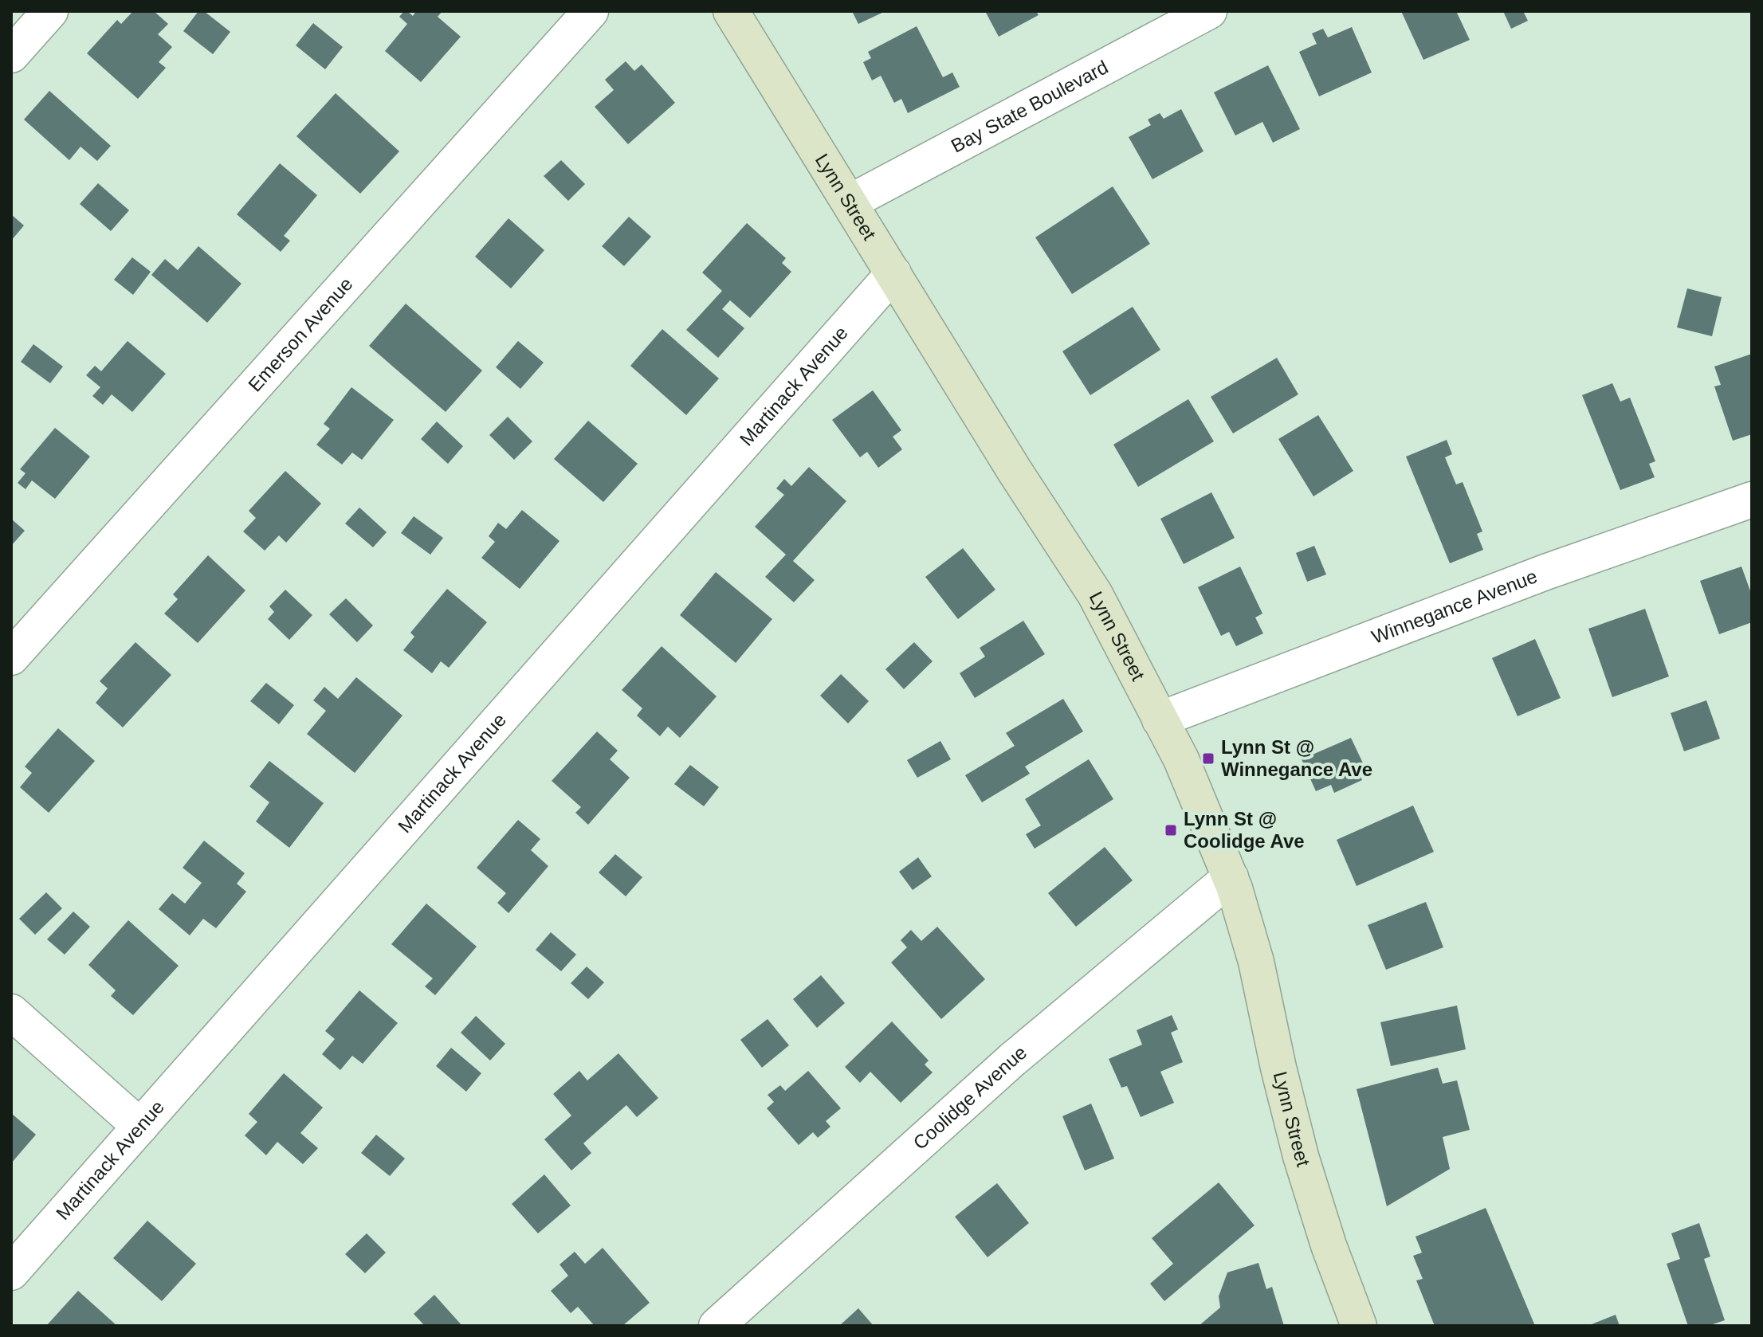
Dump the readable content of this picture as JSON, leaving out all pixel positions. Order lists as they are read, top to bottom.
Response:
{
  "streets": {
    "main road": ["Lynn Street"],
    "street": [
      "Bay State Boulevard",
      "Emerson Avenue",
      "Martinack Avenue",
      "Winnegance Avenue",
      "Coolidge Avenue"
    ]
  },
  "crossings": [
    ["Bay State Boulevard", "Lynn Street"],
    ["Lynn Street", "Martinack Avenue"],
    ["Lynn Street", "Winnegance Avenue"],
    ["Lynn Street", "Coolidge Avenue"]
  ],
  "places": {
    "transit": ["Lynn St @ Winnegance Ave", "Lynn St @ Coolidge Ave"]
  }
}
